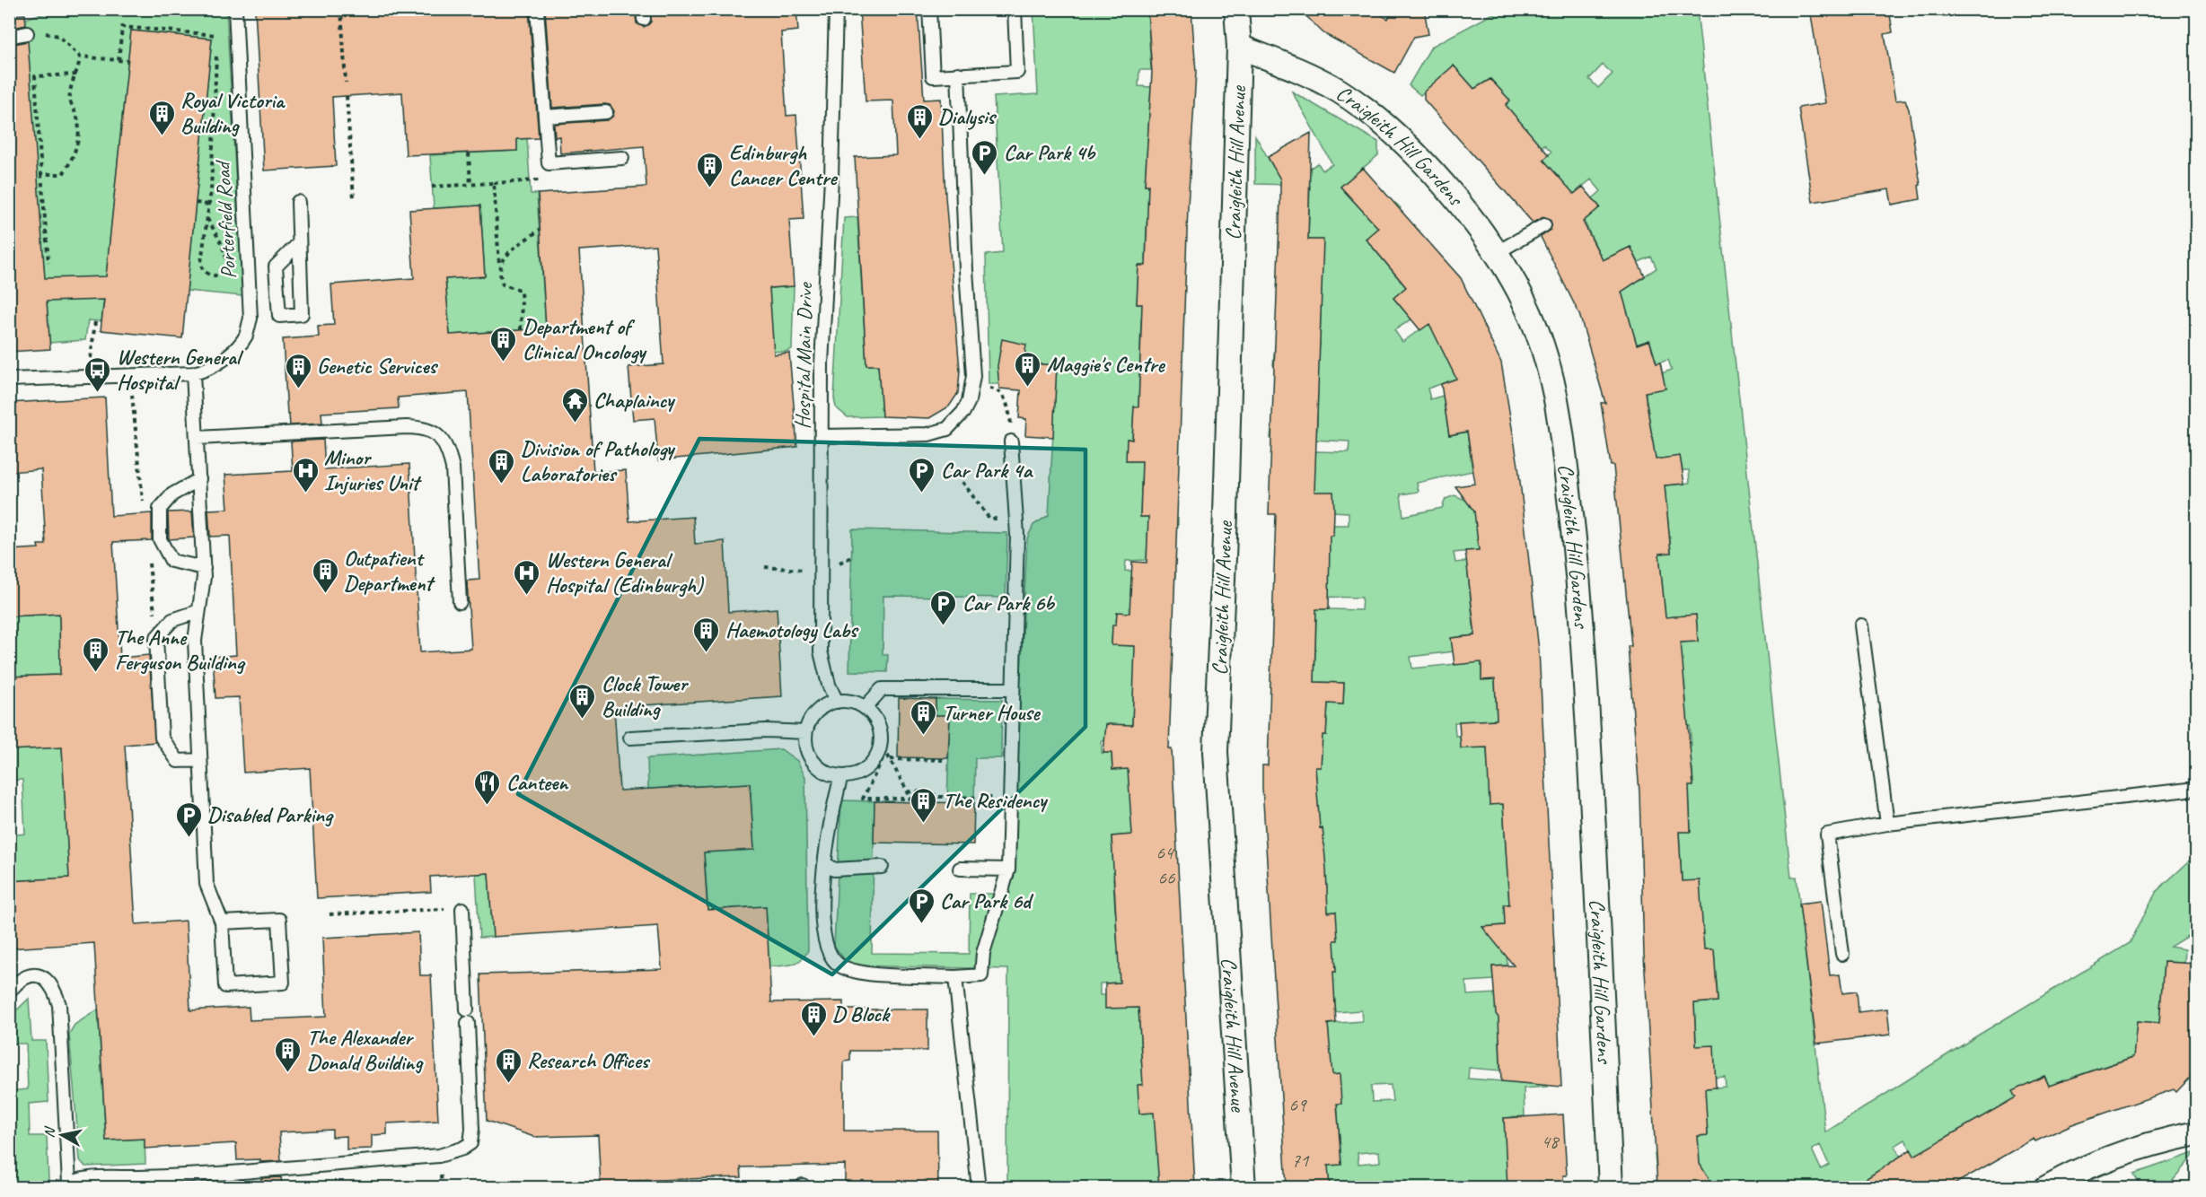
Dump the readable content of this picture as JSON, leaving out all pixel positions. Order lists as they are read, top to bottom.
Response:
{
  "streets": {
    "street": ["Craigleith Hill Gardens", "Craigleith Hill Avenue"],
    "lane": ["Porterfield Road", "Hospital Main Drive"]
  },
  "crossings": [
    ["Craigleith Hill Gardens", "Craigleith Hill Avenue"]
  ],
  "places": {
    "building": [
      "Royal Victoria Building",
      "Dialysis",
      "Edinburgh Cancer Centre",
      "Department of Clinical Oncology",
      "Maggie's Centre",
      "Genetic Services",
      "Division of Pathology Laboratories",
      "Outpatient Department",
      "Haemotology Labs",
      "The Anne Ferguson Building",
      "Clock Tower Building",
      "Turner House",
      "The Residency",
      "D Block",
      "The Alexander Donald Building",
      "Research Offices"
    ],
    "parking": [
      "Car Park 4b",
      "Car Park 4a",
      "Car Park 6b",
      "Disabled Parking",
      "Car Park 6d"
    ],
    "bus stop": ["Western General Hospital"],
    "temple": ["Chaplaincy"],
    "hospital": ["Minor Injuries Unit", "Western General Hospital (Edinburgh)"],
    "restaurant": ["Canteen"]
  },
  "house_numbers": [
    "64",
    "66",
    "69",
    "48",
    "71"
  ],
  "north": "left"
}
